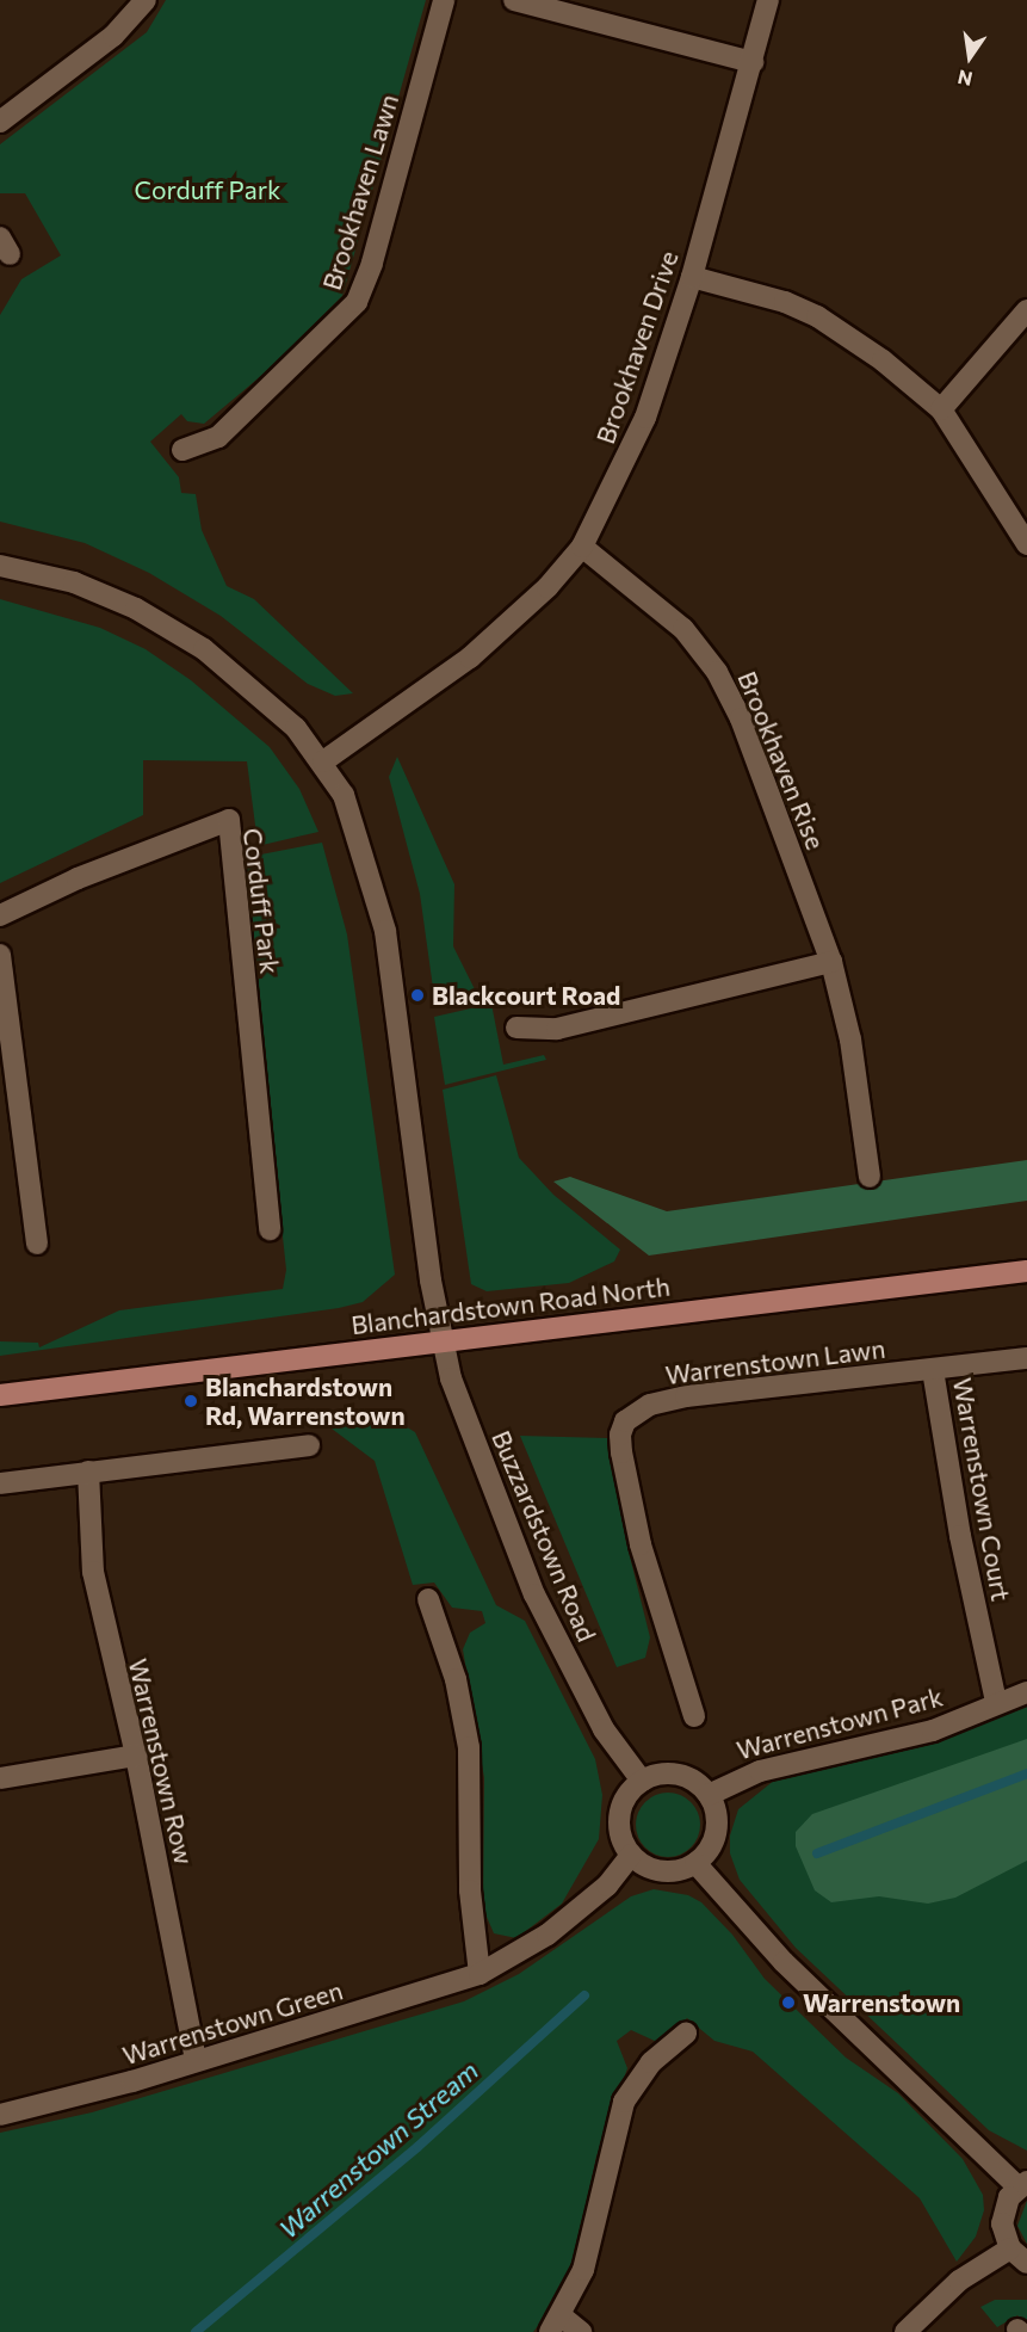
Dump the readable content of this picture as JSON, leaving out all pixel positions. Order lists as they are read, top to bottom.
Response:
{
  "streets": {
    "main road": ["Blanchardstown Road North"],
    "street": [
      "Brookhaven Lawn",
      "Brookhaven Drive",
      "Brookhaven Rise",
      "Corduff Park",
      "Warrenstown Lawn",
      "Warrenstown Court",
      "Buzzardstown Road",
      "Warrenstown Park",
      "Warrenstown Row",
      "Warrenstown Green"
    ]
  },
  "crossings": [
    ["Brookhaven Drive", "Brookhaven Rise"],
    ["Blanchardstown Road North", "Buzzardstown Road"],
    ["Warrenstown Lawn", "Warrenstown Court"],
    ["Warrenstown Court", "Warrenstown Park"],
    ["Buzzardstown Road", "Warrenstown Park"],
    ["Buzzardstown Road", "Warrenstown Green"],
    ["Warrenstown Park", "Warrenstown Green"],
    ["Warrenstown Row", "Warrenstown Green"]
  ],
  "water": ["Warrenstown Stream"],
  "parks": ["Corduff Park"],
  "places": ["Blackcourt Road", "Blanchardstown Rd, Warrenstown", "Warrenstown"],
  "north": "bottom"
}
